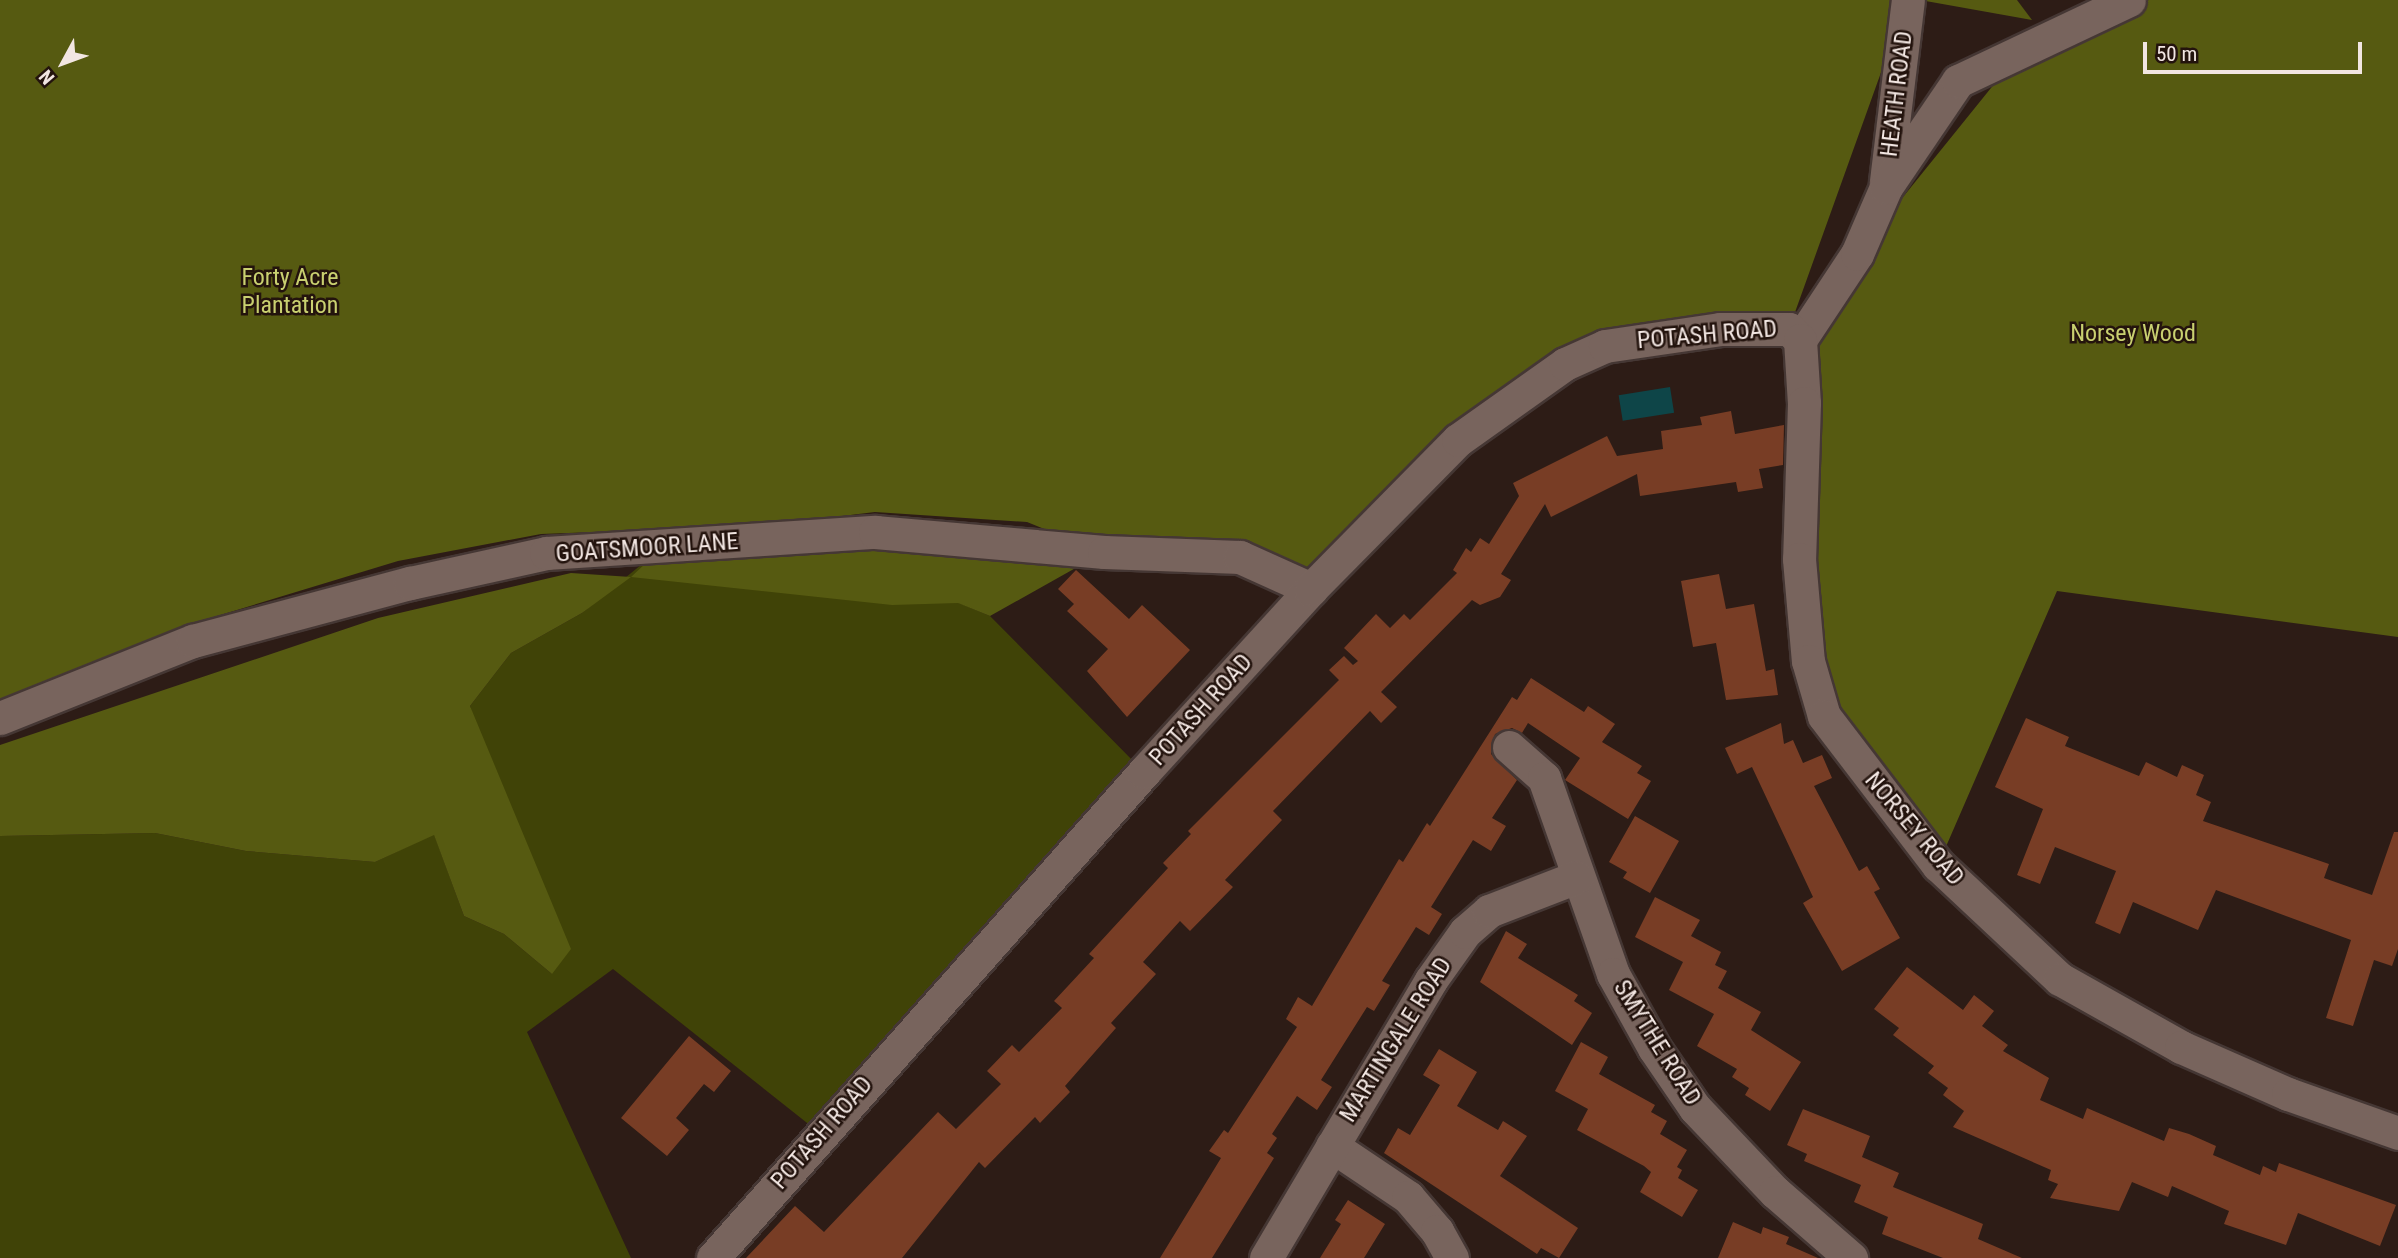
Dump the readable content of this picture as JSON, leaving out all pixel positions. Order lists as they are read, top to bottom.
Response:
{
  "streets": {
    "street": [
      "HEATH ROAD",
      "POTASH ROAD",
      "GOATSMOOR LANE",
      "NORSEY ROAD",
      "MARTINGALE ROAD",
      "SMYTHE ROAD"
    ]
  },
  "crossings": [
    ["POTASH ROAD", "GOATSMOOR LANE"],
    ["POTASH ROAD", "NORSEY ROAD"],
    ["MARTINGALE ROAD", "SMYTHE ROAD"]
  ],
  "parks": ["Forty Acre Plantation", "Norsey Wood"],
  "scale_bar": "50 m",
  "north": "bottom left"
}
